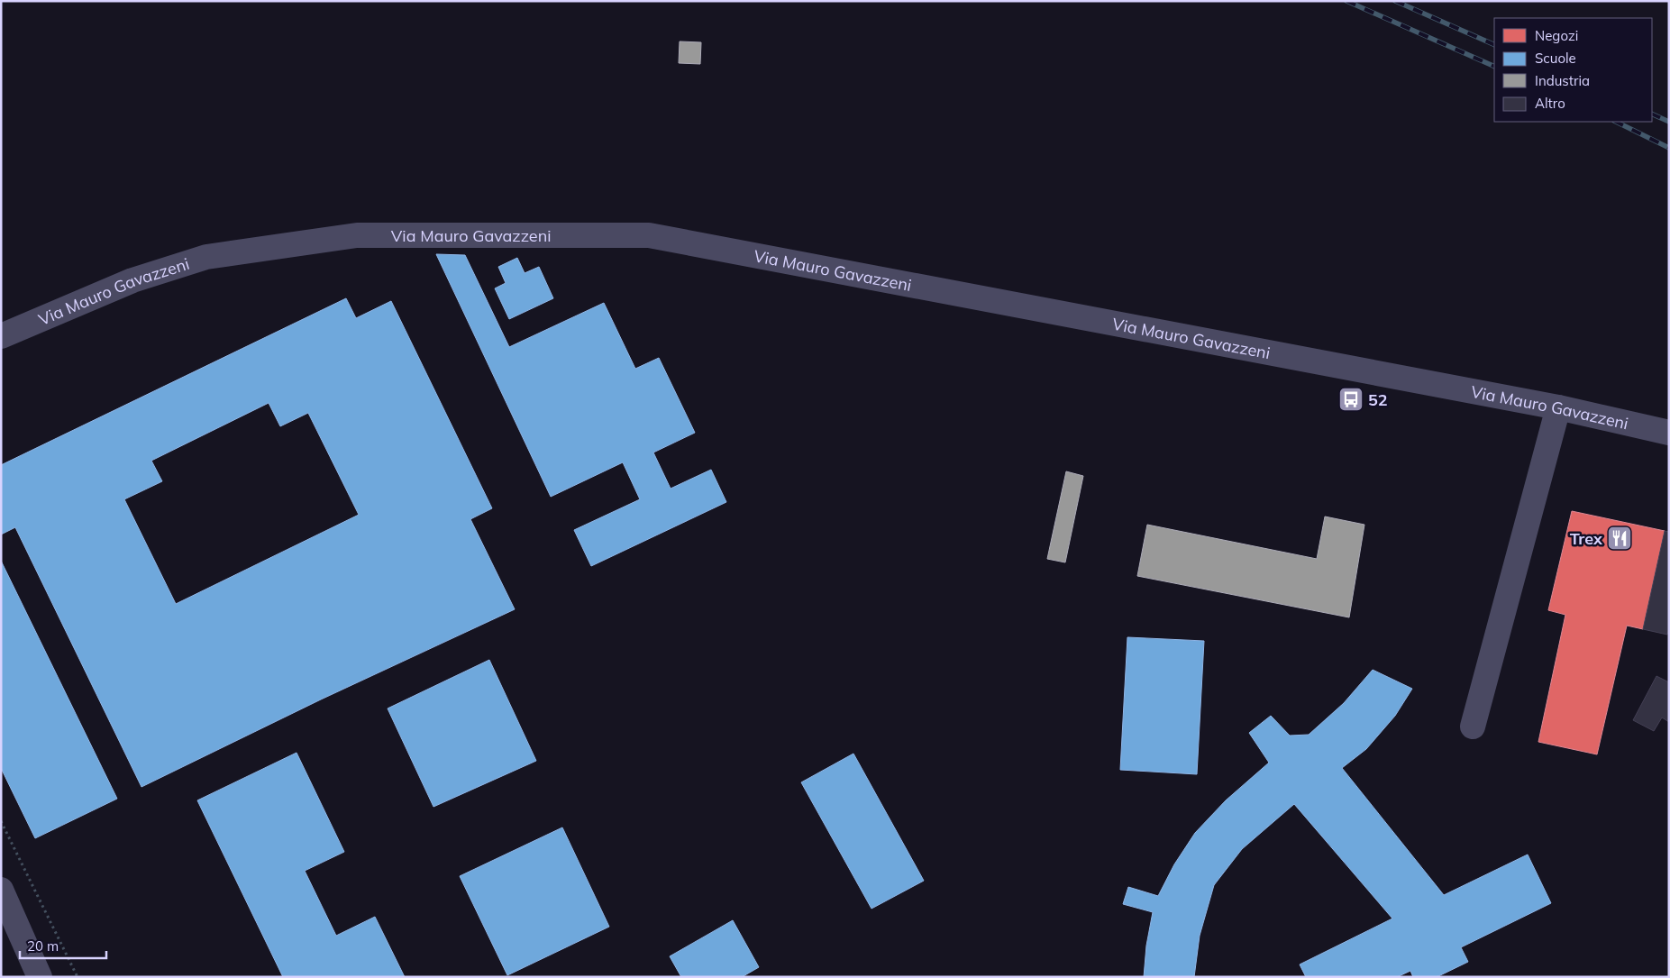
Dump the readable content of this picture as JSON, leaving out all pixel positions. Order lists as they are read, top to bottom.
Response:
{
  "streets": {
    "street": ["Via Mauro Gavazzeni"]
  },
  "places": {
    "bus stop": ["52"],
    "restaurant": ["Trex"]
  },
  "legend": [
    "Negozi",
    "Scuole",
    "Industria",
    "Altro"
  ],
  "scale_bar": "20 m"
}
